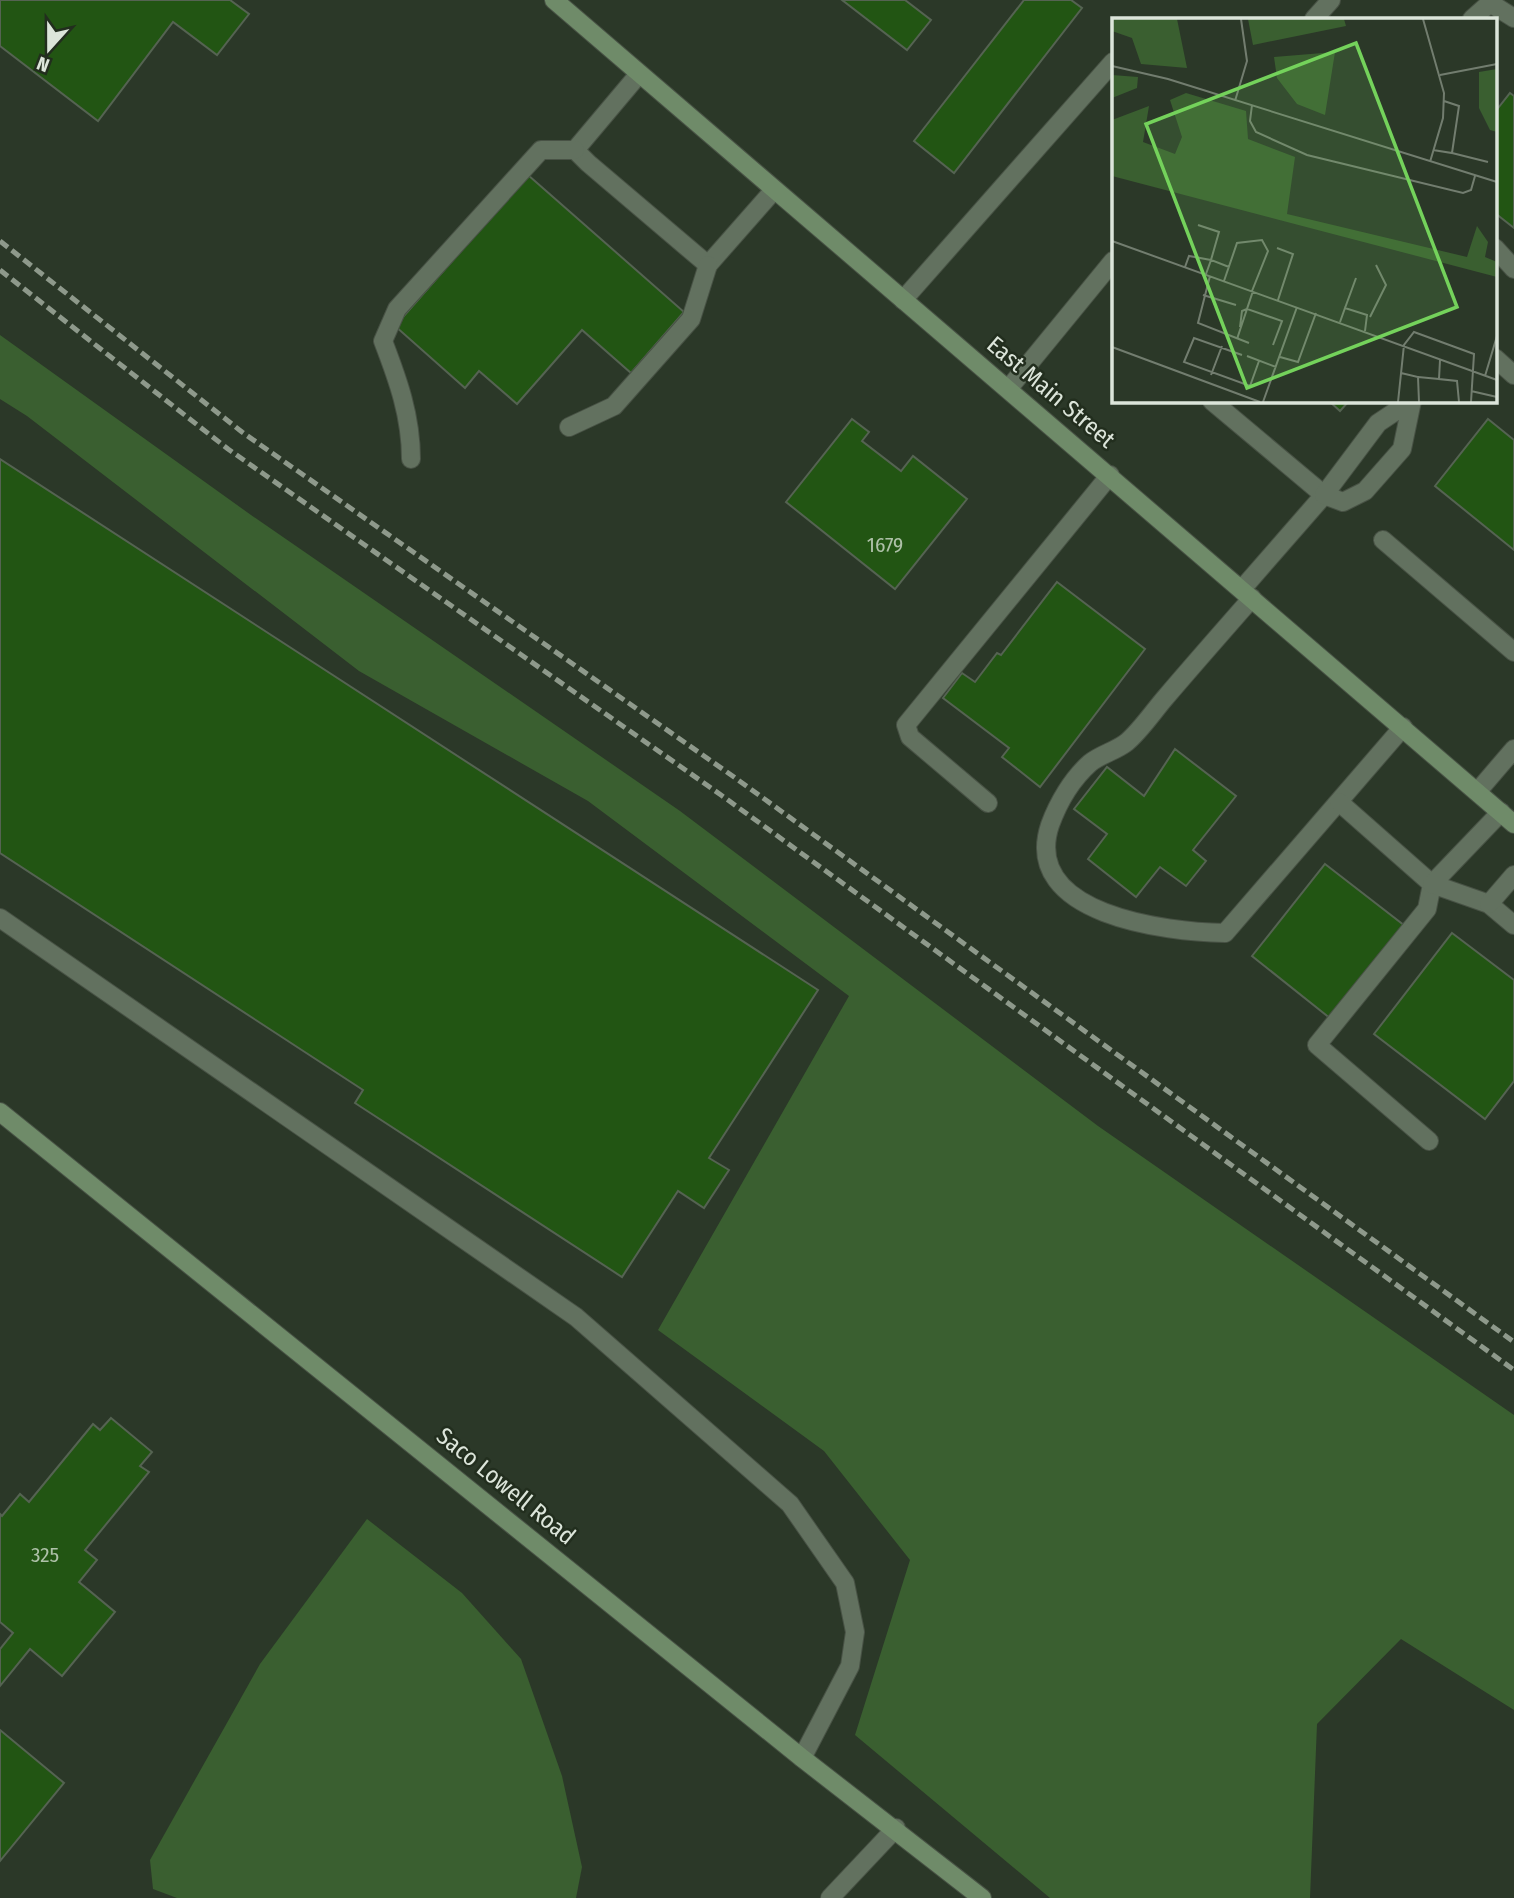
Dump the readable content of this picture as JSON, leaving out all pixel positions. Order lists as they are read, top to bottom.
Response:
{
  "streets": {
    "main road": ["East Main Street", "Saco Lowell Road"]
  },
  "house_numbers": ["1679", "325"],
  "north": "bottom"
}
